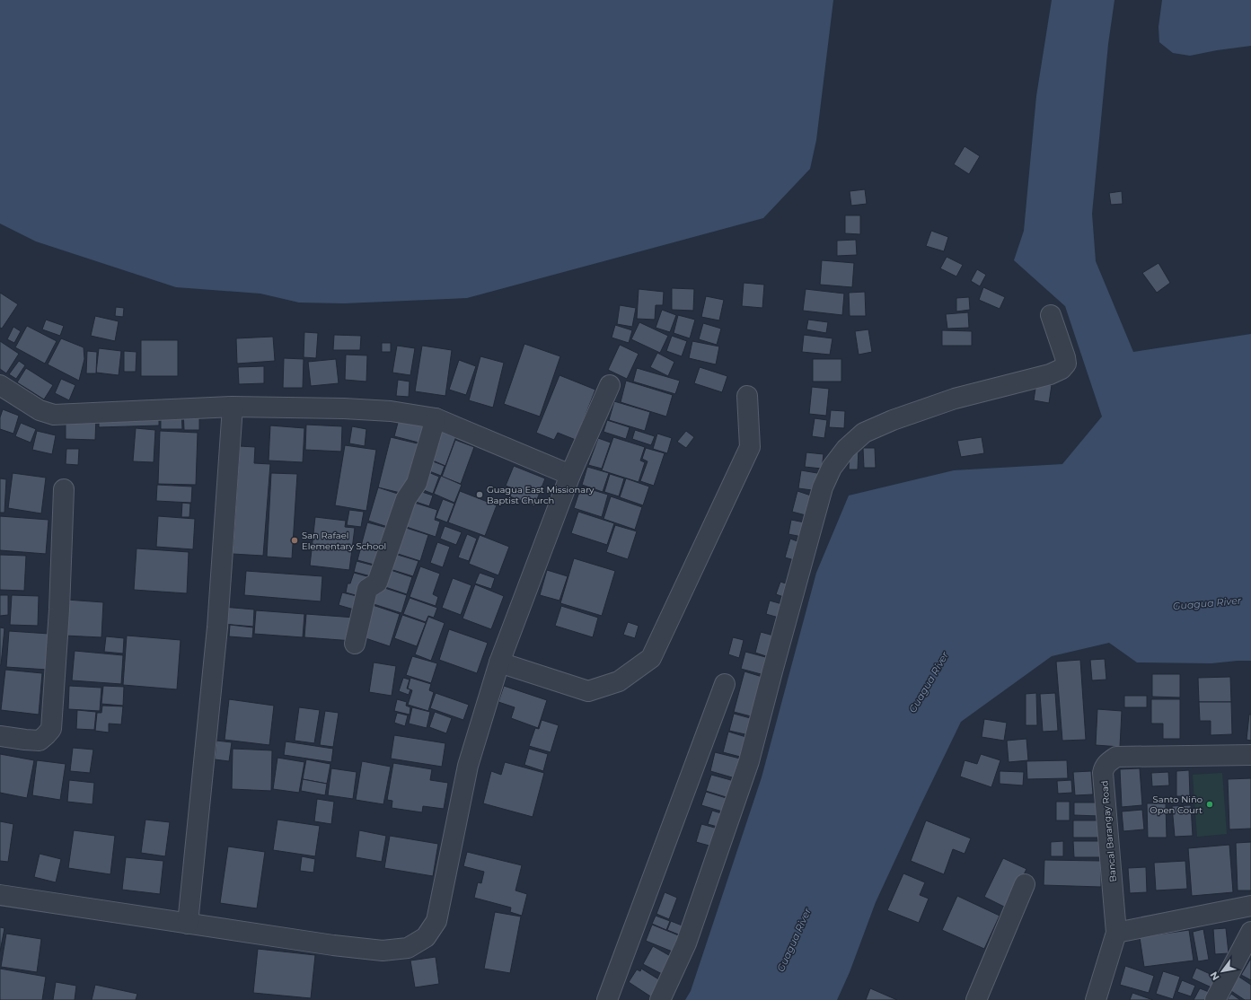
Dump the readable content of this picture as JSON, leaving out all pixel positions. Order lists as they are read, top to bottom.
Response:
{
  "streets": {
    "street": ["Bancal Barangay Road"]
  },
  "water": ["Guagua River"],
  "places": ["Guagua East Missionary Baptist Church", "San Rafael Elementary School", "Santo Niño Open Court"],
  "north": "bottom left"
}
